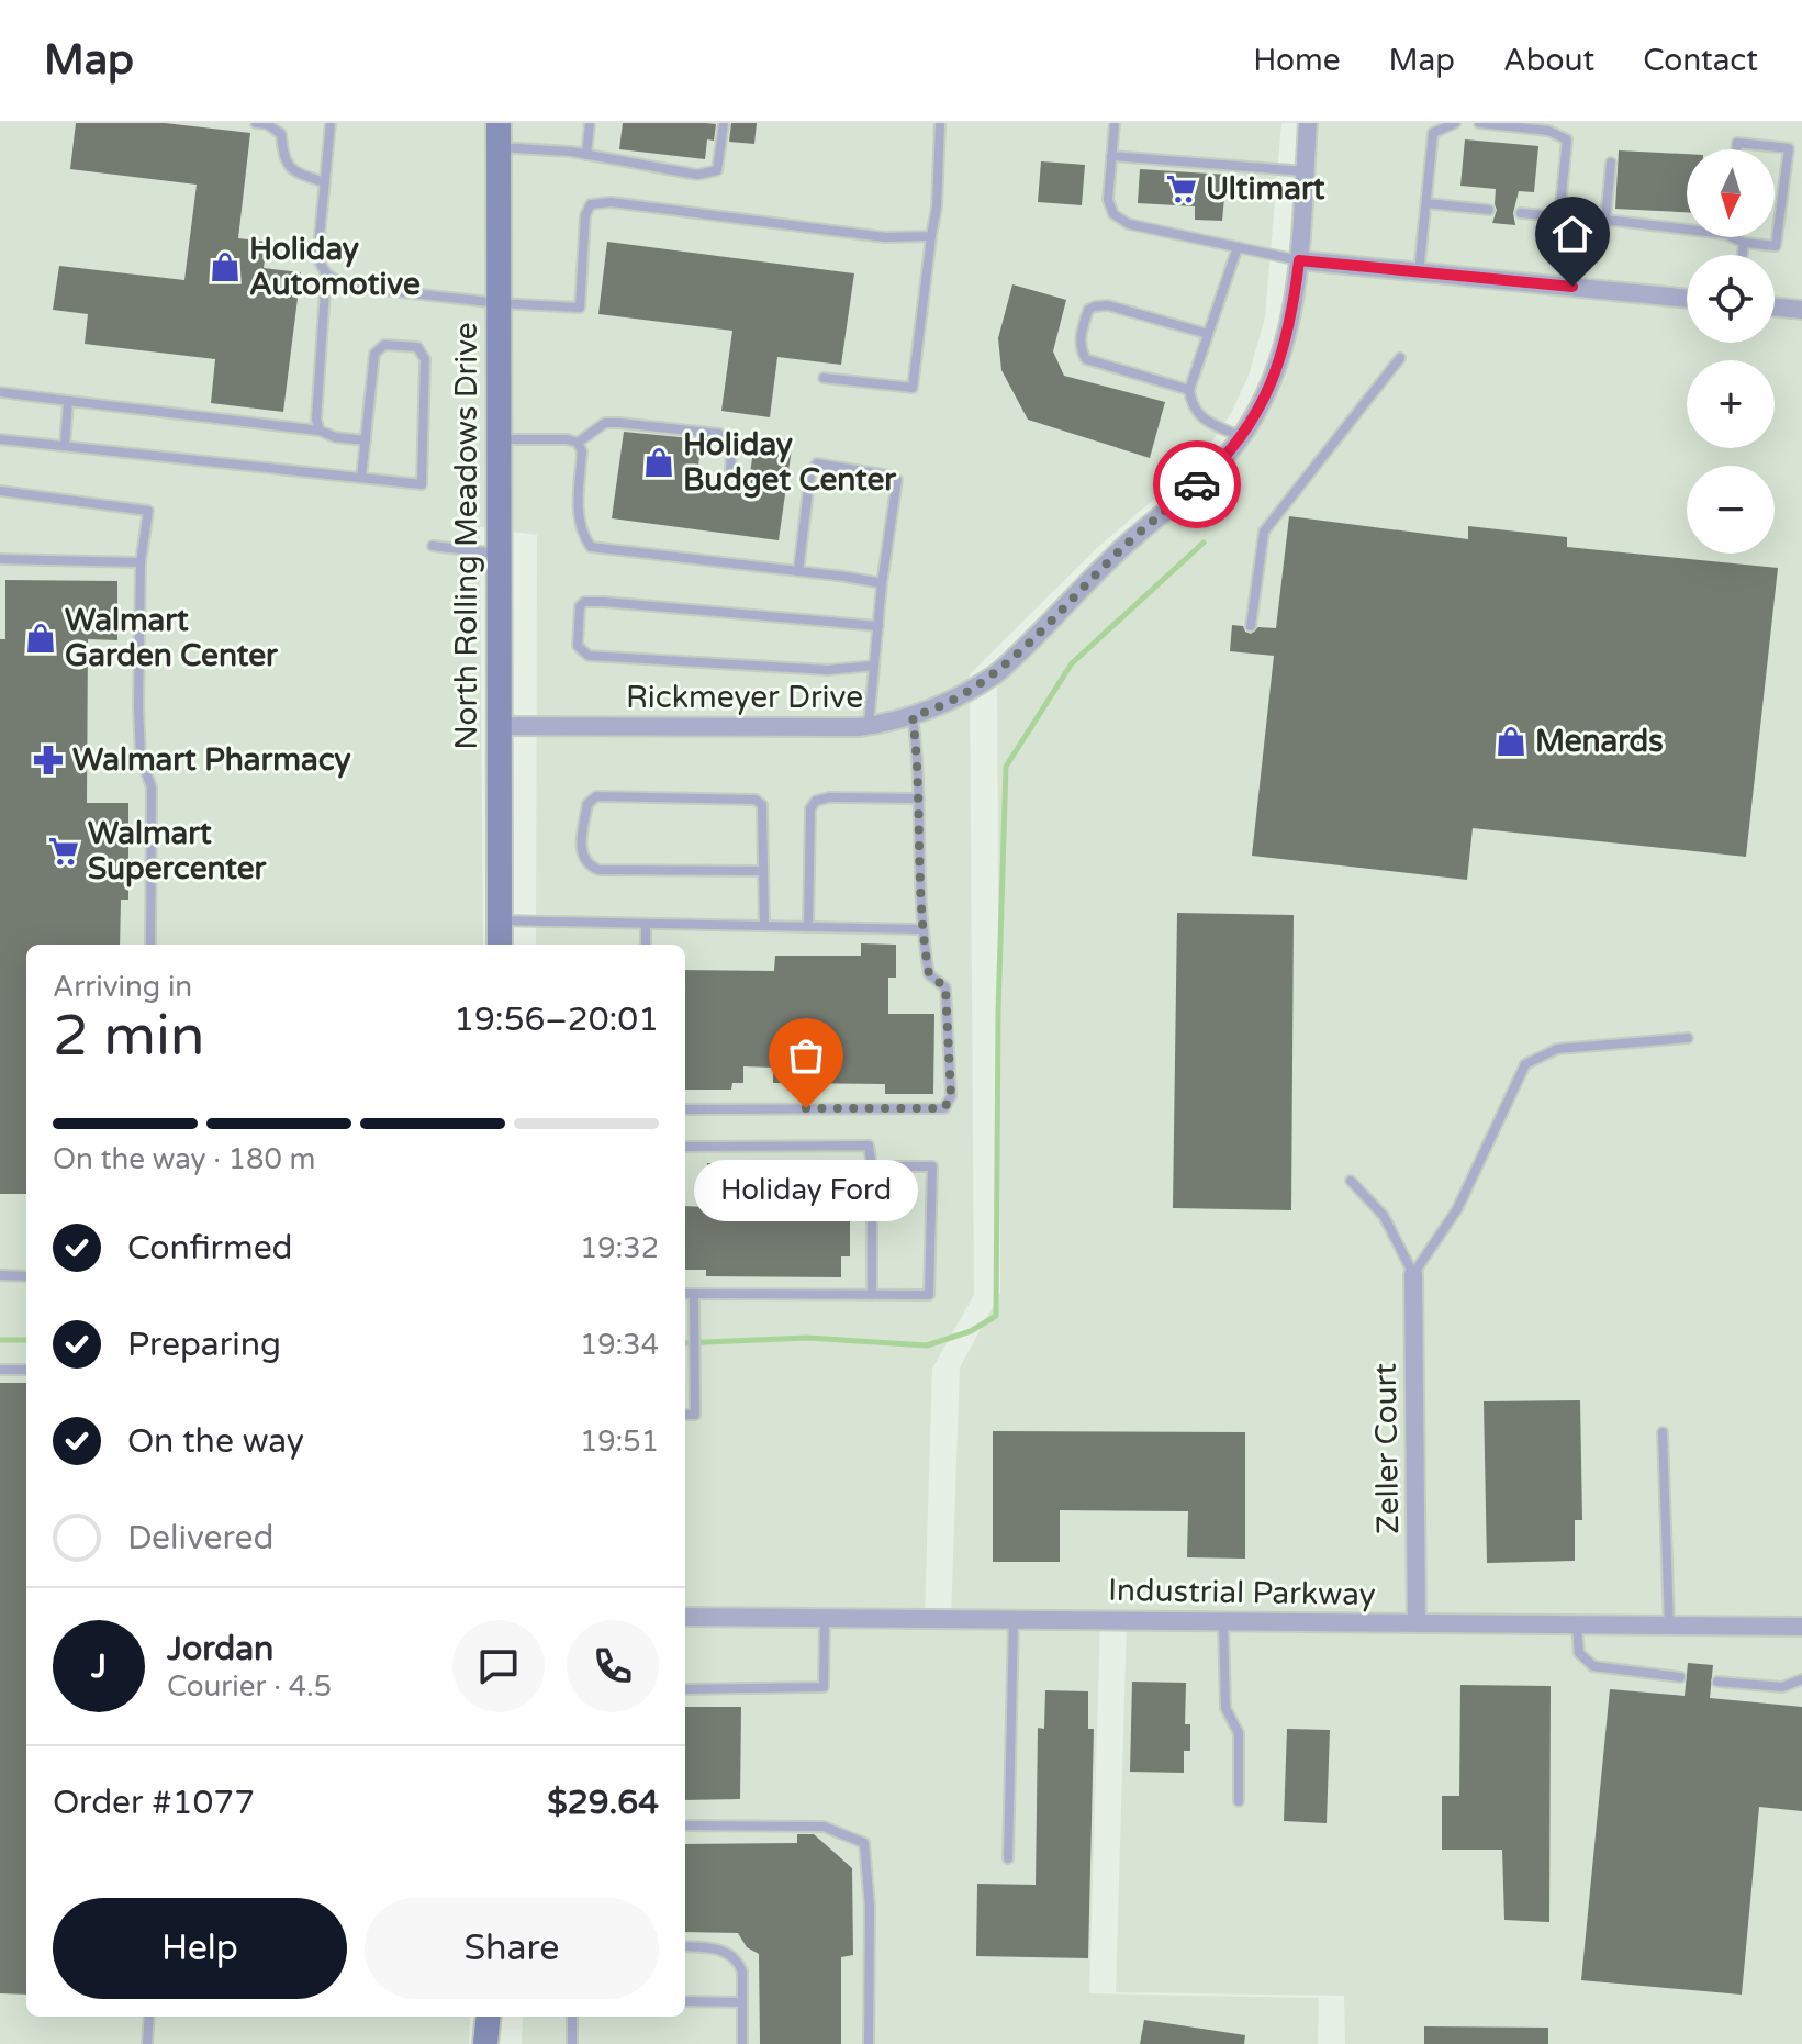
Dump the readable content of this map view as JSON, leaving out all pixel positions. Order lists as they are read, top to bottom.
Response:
{
  "streets": {
    "main road": ["North Rolling Meadows Drive"],
    "street": ["Rickmeyer Drive", "Zeller Court", "Industrial Parkway"]
  },
  "crossings": [
    ["North Rolling Meadows Drive", "Rickmeyer Drive"],
    ["Zeller Court", "Industrial Parkway"]
  ],
  "places": {
    "supermarket": ["Ultimart", "Walmart Supercenter"],
    "shop": [
      "Holiday Automotive",
      "Holiday Budget Center",
      "Walmart Garden Center",
      "Menards"
    ],
    "pharmacy": ["Walmart Pharmacy"],
    "other": ["Holiday Ford"]
  },
  "north": "bottom",
  "page": {
    "header": "Map",
    "nav": [
      "Home",
      "Map",
      "About",
      "Contact"
    ],
    "map_buttons": ["+", "−"],
    "heading": ["2 min", "Arriving in", "19:56–20:01"],
    "panel": [
      "Jordan",
      "Courier · 4.5",
      "Order #1077",
      "$29.64"
    ],
    "bar": "On the way · 180 m",
    "bubble": "Holiday Ford",
    "list": [
      ["Confirmed", "19:32"],
      ["Preparing", "19:34"],
      ["On the way", "19:51"],
      "Delivered"
    ],
    "round": "J",
    "buttons": ["Help", "Share"]
  }
}
